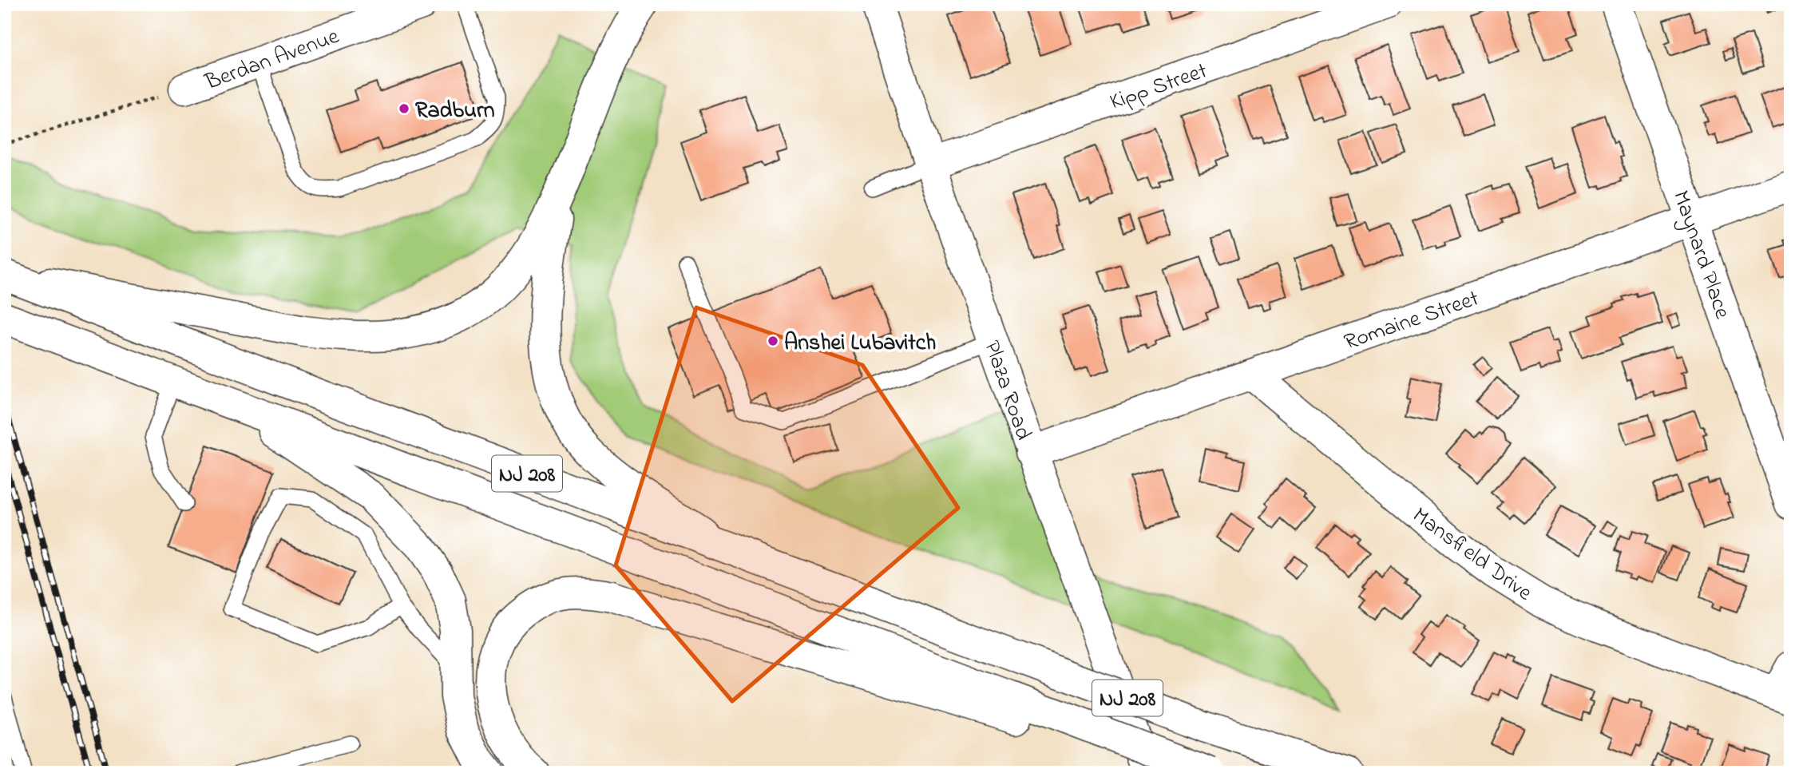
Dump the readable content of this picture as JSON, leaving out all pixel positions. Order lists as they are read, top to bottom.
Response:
{
  "streets": {
    "main road": [
      "Berdan Avenue",
      "Kipp Street",
      "Maynard Place",
      "Romaine Street",
      "Plaza Road",
      "NJ 208",
      "Mansfield Drive"
    ]
  },
  "crossings": [
    ["Kipp Street", "Plaza Road"],
    ["Maynard Place", "Romaine Street"],
    ["Romaine Street", "Plaza Road"],
    ["Romaine Street", "Mansfield Drive"]
  ],
  "places": ["Radburn", "Anshei Lubavitch"]
}
